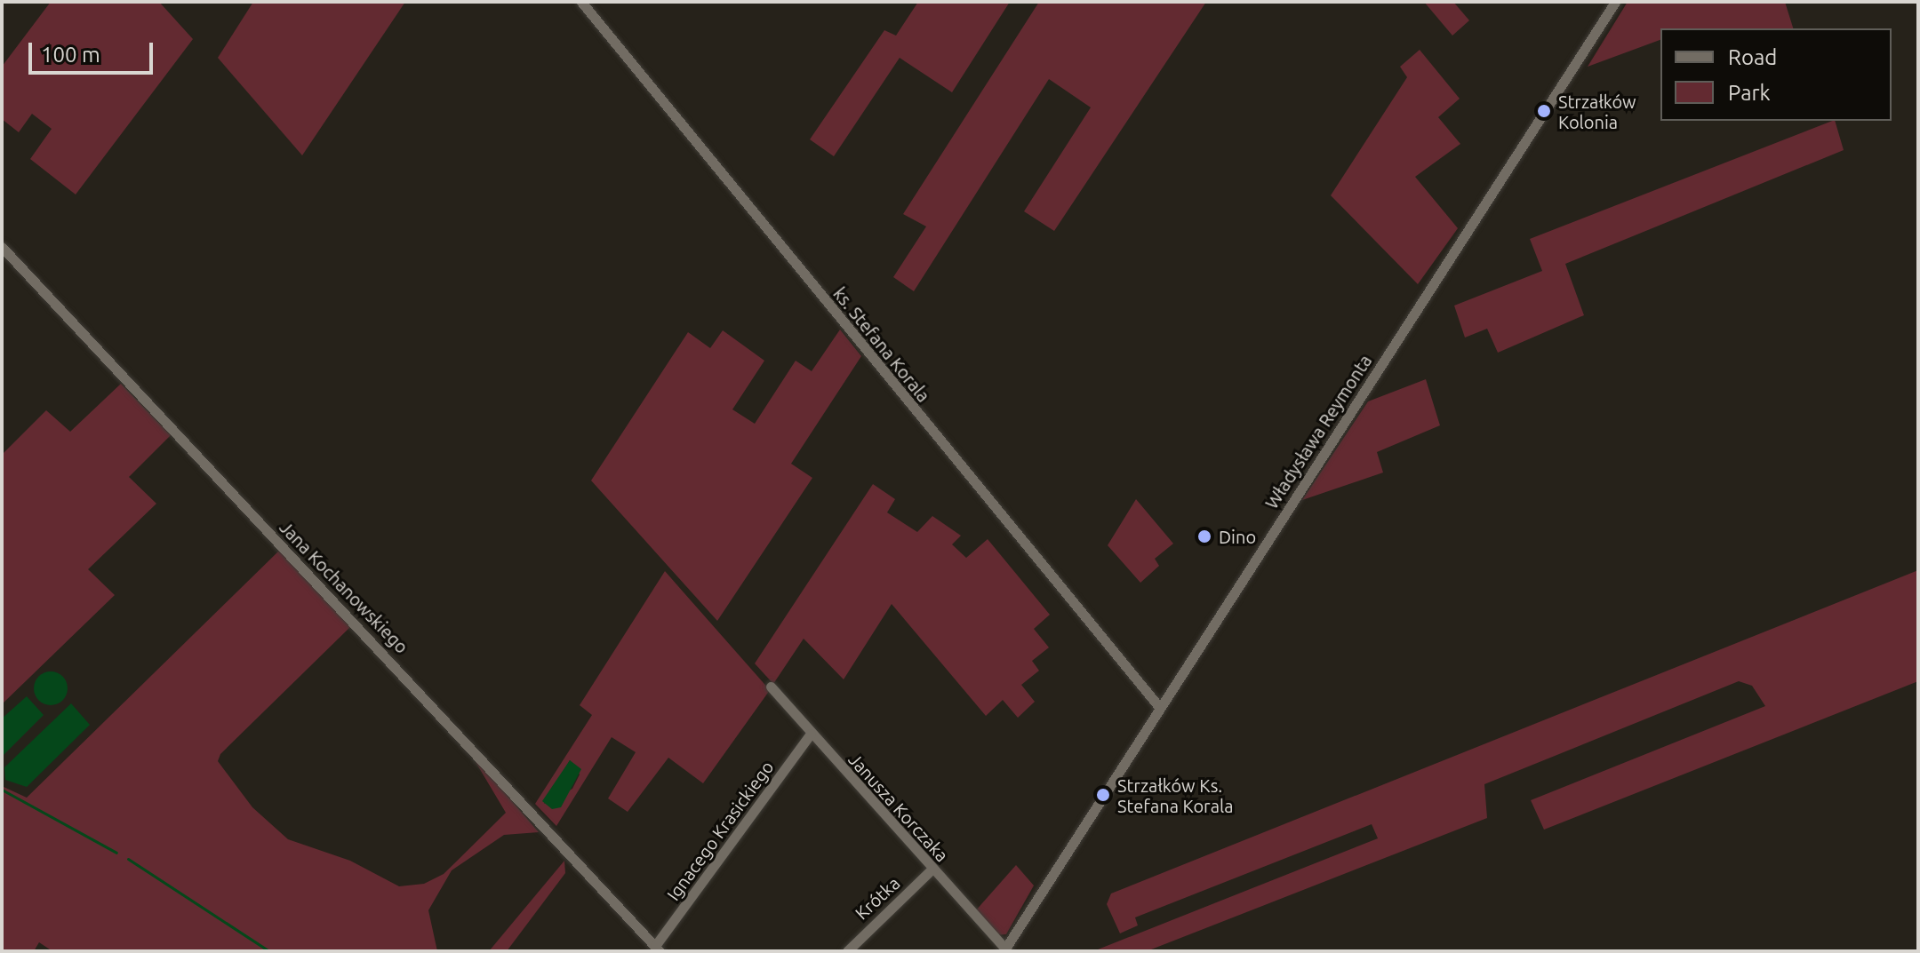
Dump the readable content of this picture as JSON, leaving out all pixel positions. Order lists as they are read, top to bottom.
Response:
{
  "streets": {
    "street": [
      "ks. Stefana Korala",
      "Władysława Reymonta",
      "Jana Kochanowskiego",
      "Janusza Korczaka",
      "Ignacego Krasickiego",
      "Krótka"
    ]
  },
  "crossings": [
    ["ks. Stefana Korala", "Władysława Reymonta"],
    ["Władysława Reymonta", "Janusza Korczaka"],
    ["Jana Kochanowskiego", "Ignacego Krasickiego"],
    ["Janusza Korczaka", "Ignacego Krasickiego"],
    ["Janusza Korczaka", "Krótka"]
  ],
  "places": ["Strzałków Kolonia", "Dino", "Strzałków Ks. Stefana Korala"],
  "legend": ["Road", "Park"],
  "scale_bar": "100 m"
}
